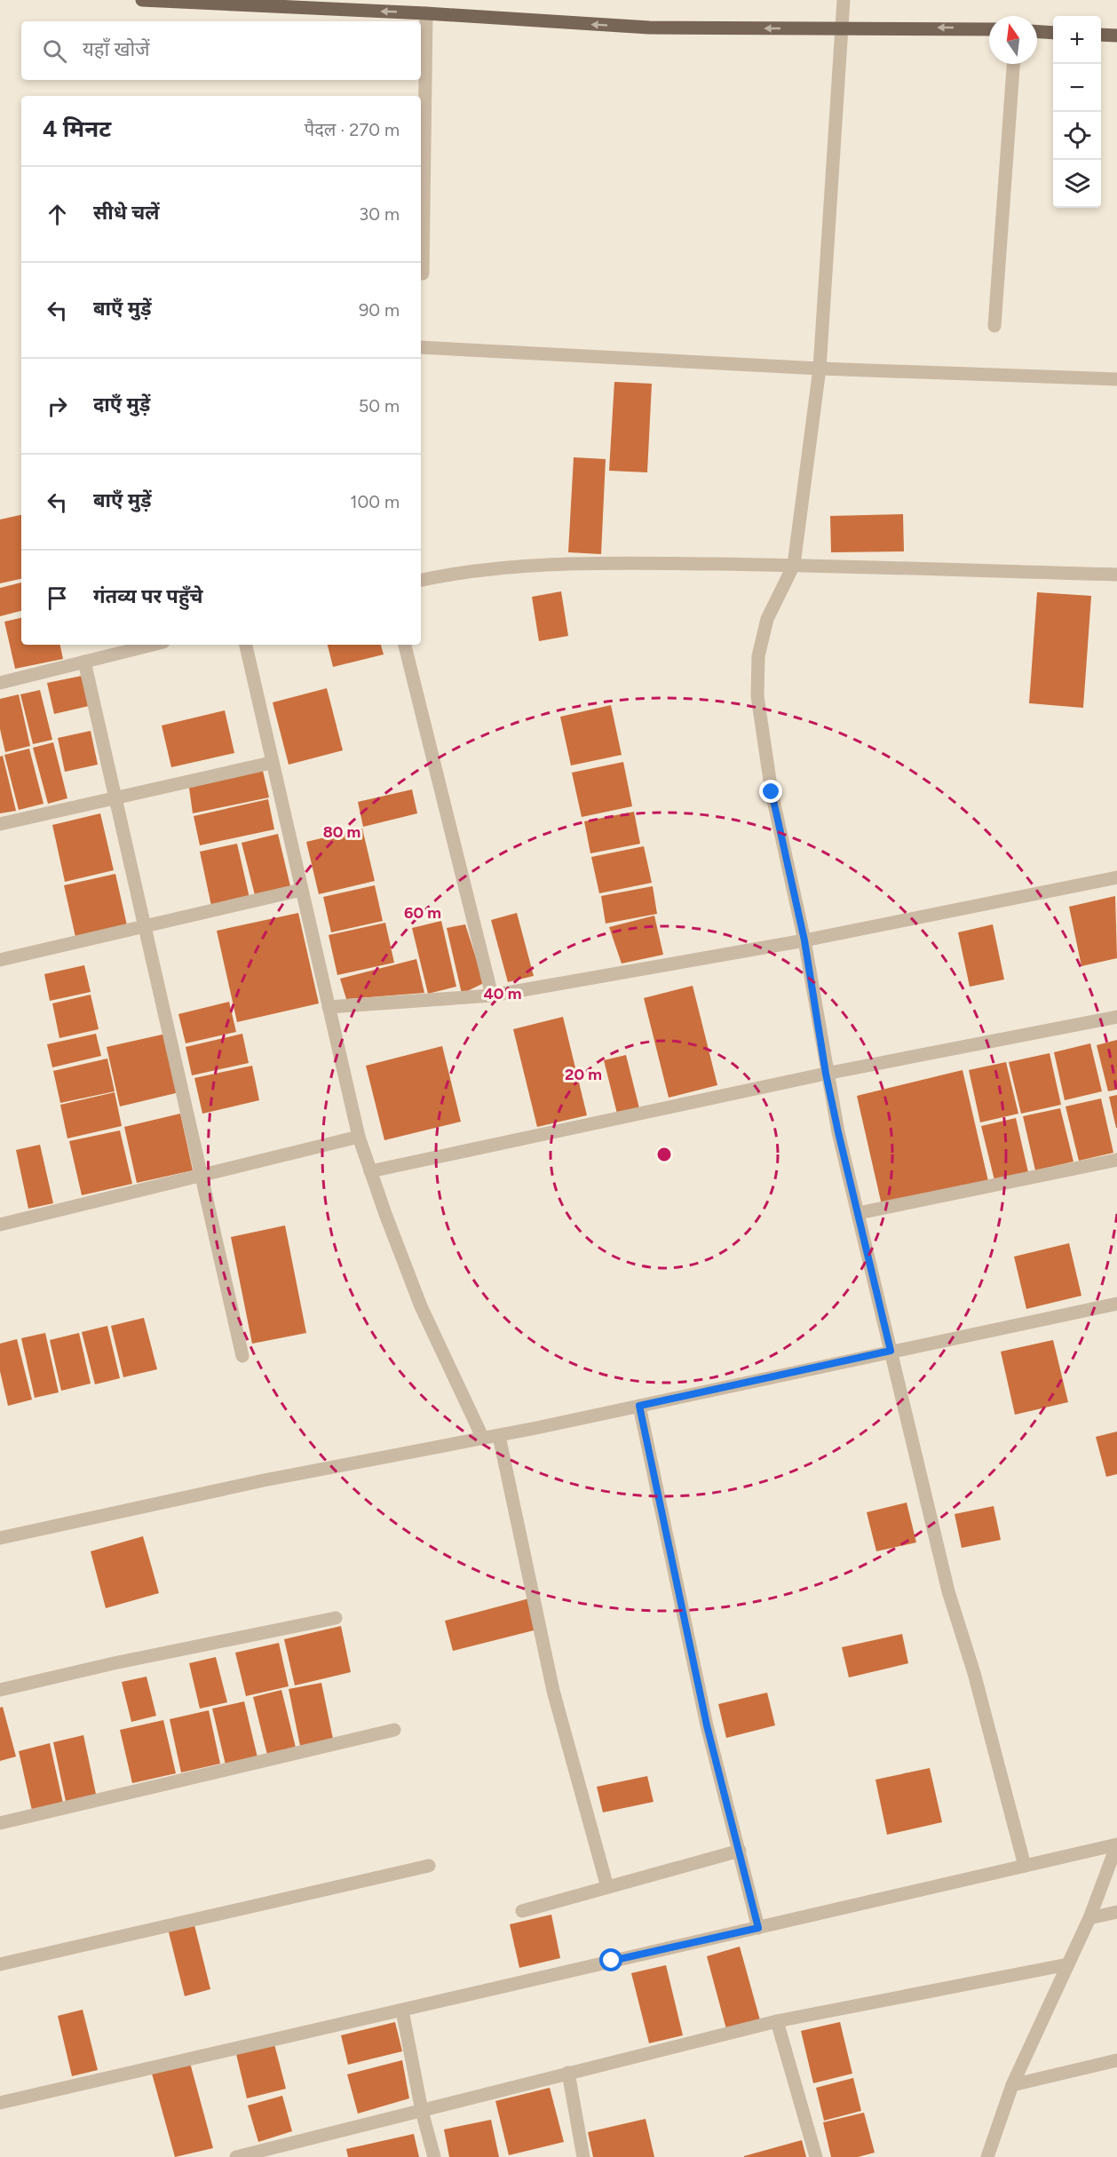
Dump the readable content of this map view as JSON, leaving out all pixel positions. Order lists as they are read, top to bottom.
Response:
{
  "north": "top",
  "page": {
    "map_buttons": ["+", "−"],
    "search": "यहाँ खोजें",
    "heading": ["4 मिनट", "पैदल · 270 m"],
    "list": [
      ["सीधे चलें", "30 m"],
      ["बाएँ मुड़ें", "90 m"],
      ["दाएँ मुड़ें", "50 m"],
      ["बाएँ मुड़ें", "100 m"],
      "गंतव्य पर पहुँचे"
    ]
  },
  "rings": [
    "80 m",
    "60 m",
    "40 m",
    "20 m"
  ]
}
